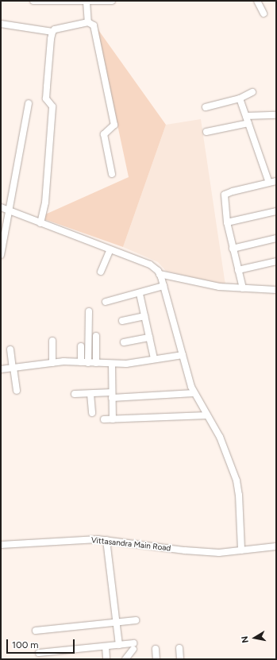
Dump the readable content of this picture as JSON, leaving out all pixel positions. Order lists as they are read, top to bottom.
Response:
{
  "streets": {
    "street": ["Vittasandra Main Road"]
  },
  "scale_bar": "100 m",
  "north": "left"
}
